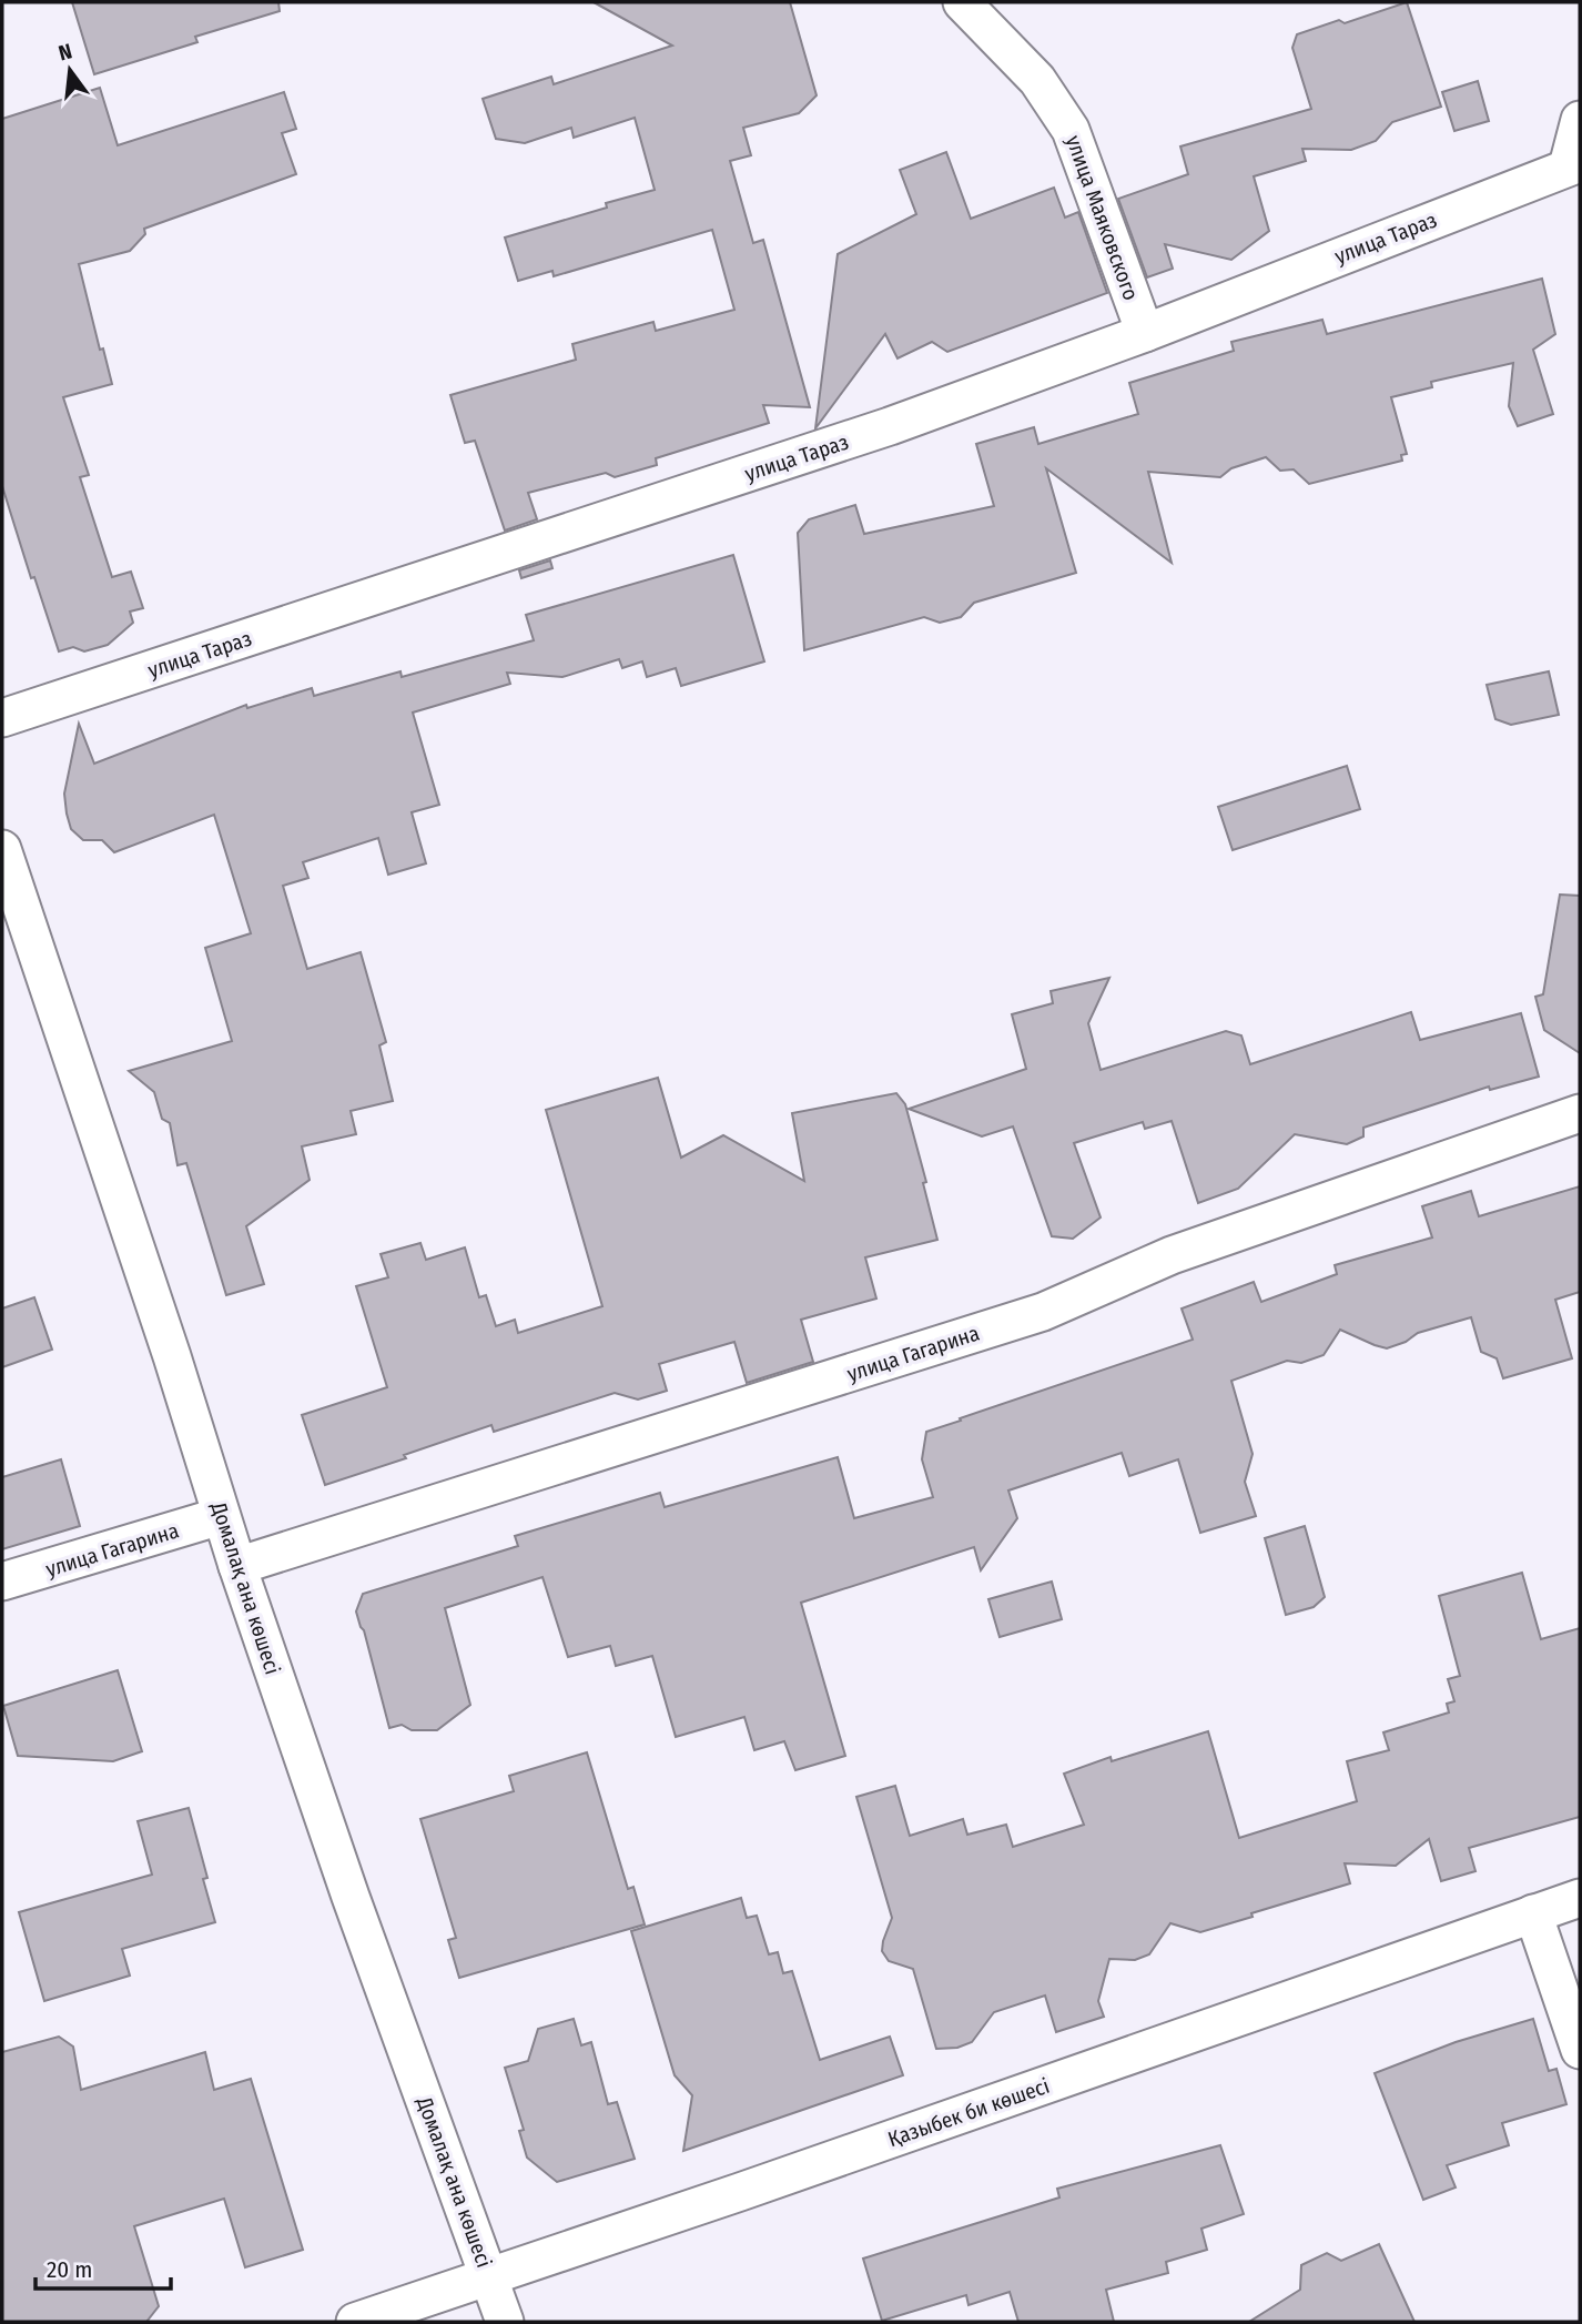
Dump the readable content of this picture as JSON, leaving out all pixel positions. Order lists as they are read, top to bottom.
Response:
{
  "streets": {
    "street": [
      "улица Маяковского",
      "улица Тараз",
      "улица Гагарина",
      "Домалақ ана көшесі",
      "Қазыбек би көшесі"
    ]
  },
  "crossings": [
    ["улица Маяковского", "улица Тараз"],
    ["улица Гагарина", "Домалақ ана көшесі"],
    ["Домалақ ана көшесі", "Қазыбек би көшесі"]
  ],
  "scale_bar": "20 m",
  "north": "top"
}
